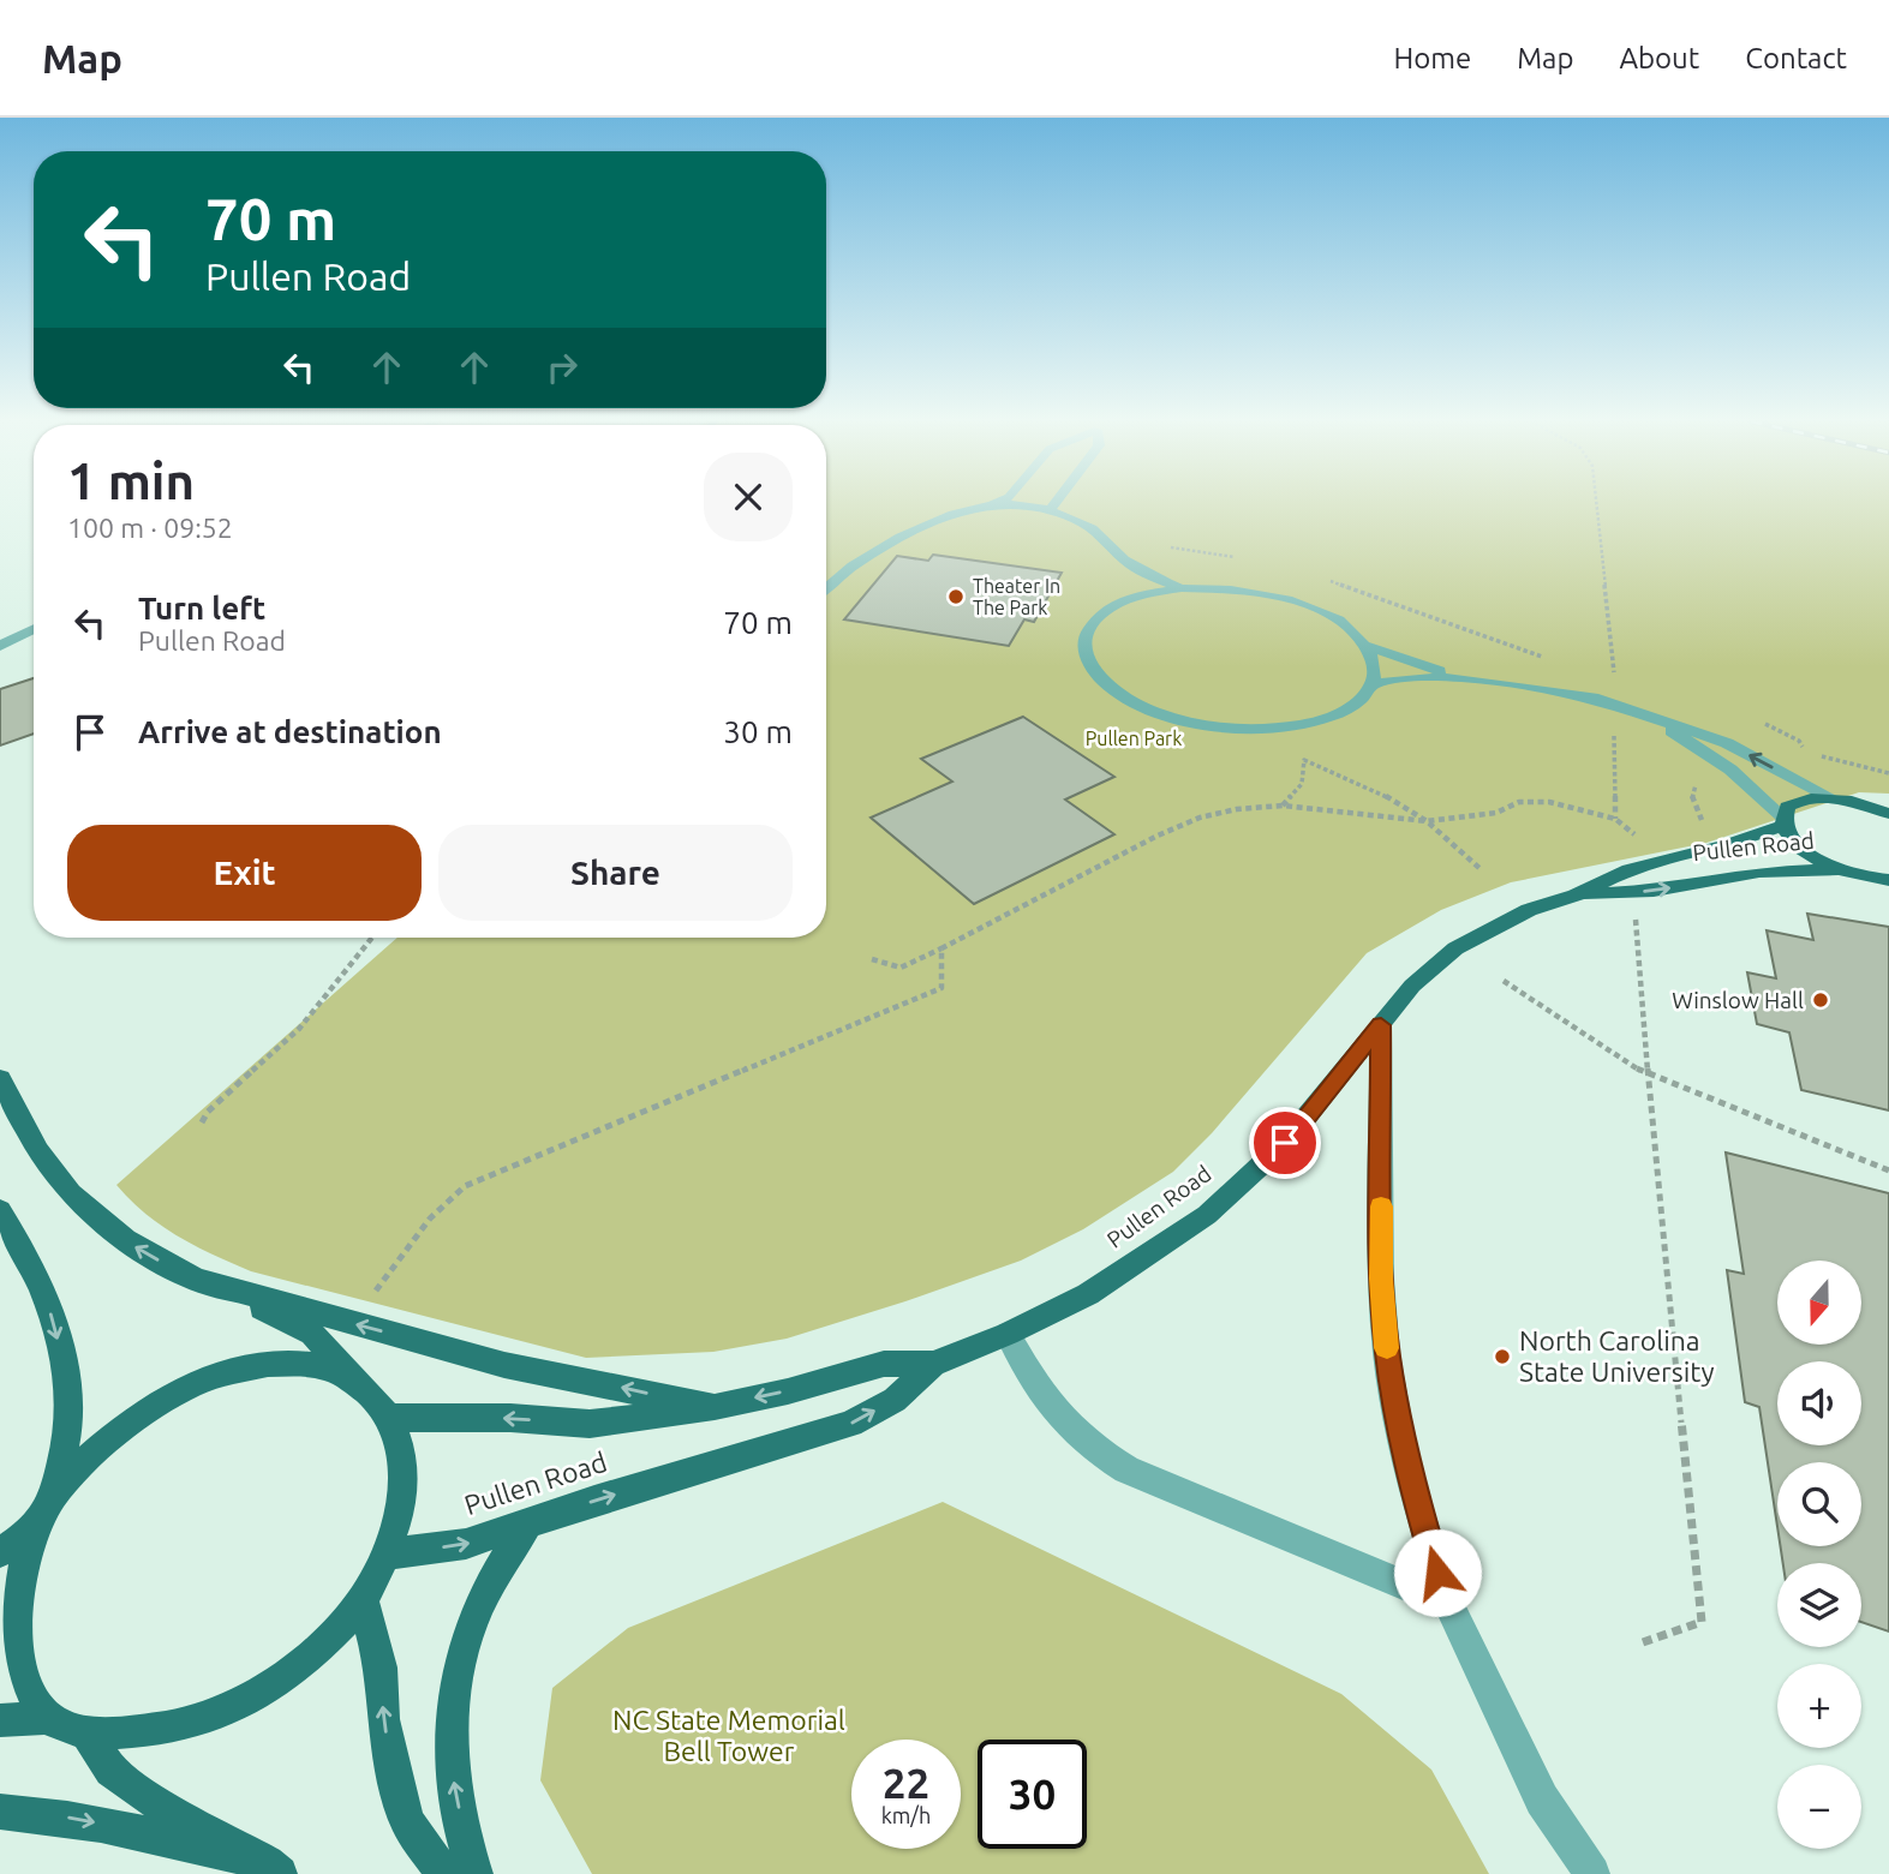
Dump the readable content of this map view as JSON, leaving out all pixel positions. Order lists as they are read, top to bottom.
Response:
{
  "streets": {
    "main road": ["Pullen Road"]
  },
  "parks": ["Pullen Park", "NC State Memorial Bell Tower"],
  "places": ["Theater In The Park", "Winslow Hall", "North Carolina State University"],
  "north": "bottom",
  "page": {
    "header": "Map",
    "nav": [
      "Home",
      "Map",
      "About",
      "Contact"
    ],
    "turn": ["70 m", "Pullen Road"],
    "heading": ["1 min", "100 m · 09:52"],
    "list": [
      {
        "name": "Turn left",
        "note": "Pullen Road",
        "value": "70 m"
      },
      {
        "name": "Arrive at destination",
        "value": "30 m"
      }
    ],
    "buttons": ["Exit", "Share"],
    "map_buttons": ["+", "−"],
    "speed": "22 km/h",
    "limit": "30"
  }
}
